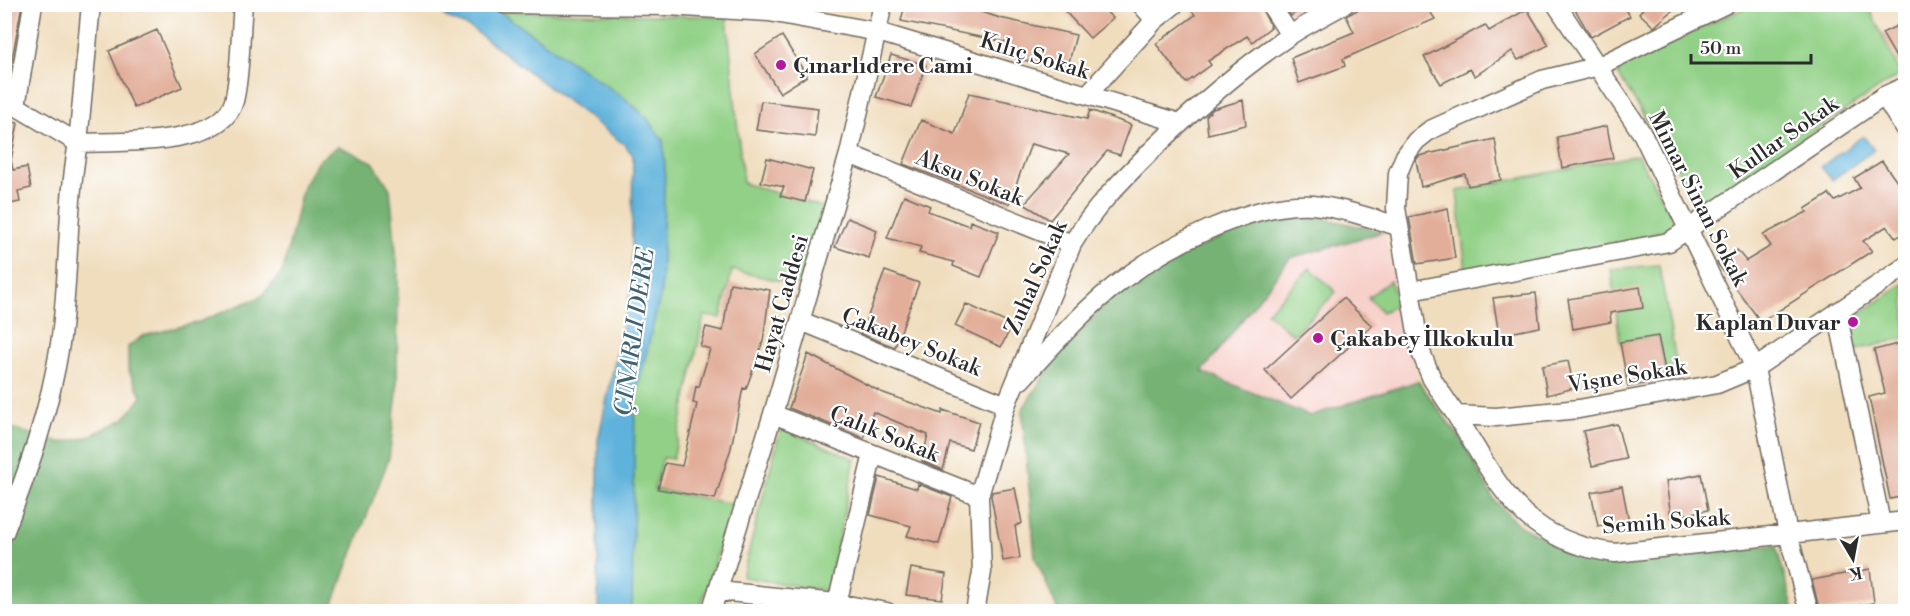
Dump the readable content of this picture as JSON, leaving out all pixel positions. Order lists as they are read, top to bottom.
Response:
{
  "streets": {
    "street": [
      "Kılıç Sokak",
      "Kullar Sokak",
      "Aksu Sokak",
      "Mimar Sinan Sokak",
      "Zuhal Sokak",
      "Hayat Caddesi",
      "Çakabey Sokak",
      "Vişne Sokak",
      "Çalık Sokak",
      "Semih Sokak"
    ]
  },
  "crossings": [
    ["Kılıç Sokak", "Zuhal Sokak"],
    ["Kılıç Sokak", "Hayat Caddesi"],
    ["Kullar Sokak", "Mimar Sinan Sokak"],
    ["Aksu Sokak", "Zuhal Sokak"],
    ["Aksu Sokak", "Hayat Caddesi"],
    ["Mimar Sinan Sokak", "Vişne Sokak"],
    ["Mimar Sinan Sokak", "Semih Sokak"],
    ["Zuhal Sokak", "Çakabey Sokak"],
    ["Zuhal Sokak", "Çalık Sokak"],
    ["Hayat Caddesi", "Çakabey Sokak"],
    ["Hayat Caddesi", "Çalık Sokak"],
    ["Vişne Sokak", "Semih Sokak"]
  ],
  "water": ["ÇINARLI DERE"],
  "places": ["Çınarlıdere Cami", "Kaplan Duvar", "Çakabey İlkokulu"],
  "scale_bar": "50 m",
  "north": "bottom"
}
